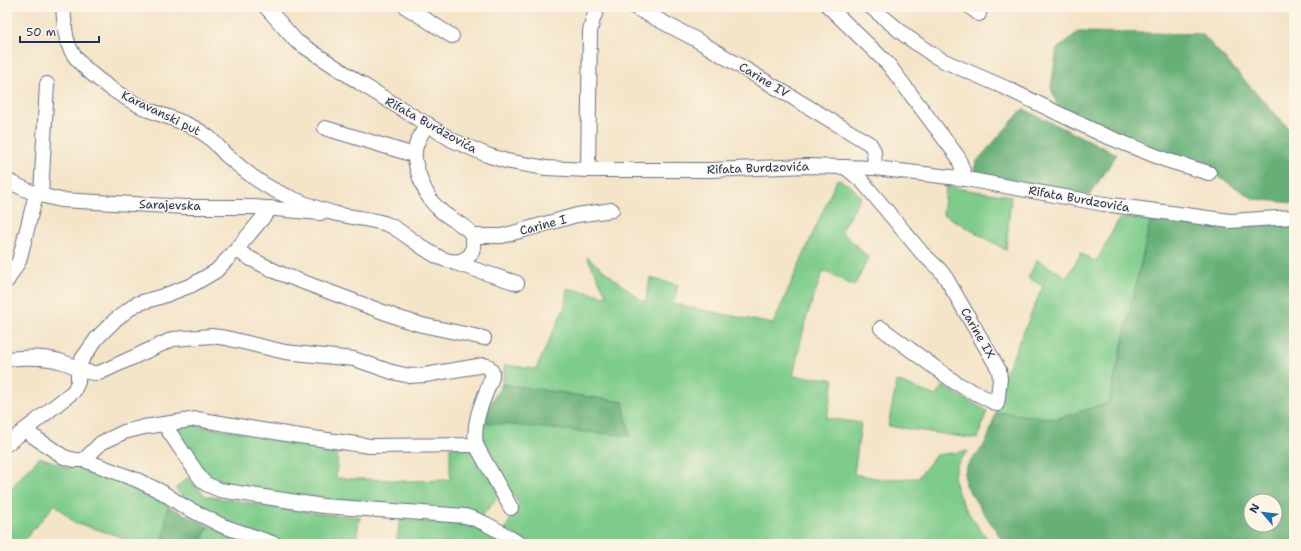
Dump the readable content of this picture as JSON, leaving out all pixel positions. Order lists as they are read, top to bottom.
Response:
{
  "streets": {
    "street": [
      "Carine IV",
      "Karavanski put",
      "Rifata Burdzovića",
      "Sarajevska",
      "Carine I",
      "Carine IX"
    ]
  },
  "crossings": [
    ["Carine IV", "Rifata Burdzovića"],
    ["Karavanski put", "Sarajevska"],
    ["Rifata Burdzovića", "Carine IX"]
  ],
  "scale_bar": "50 m",
  "north": "top left"
}
